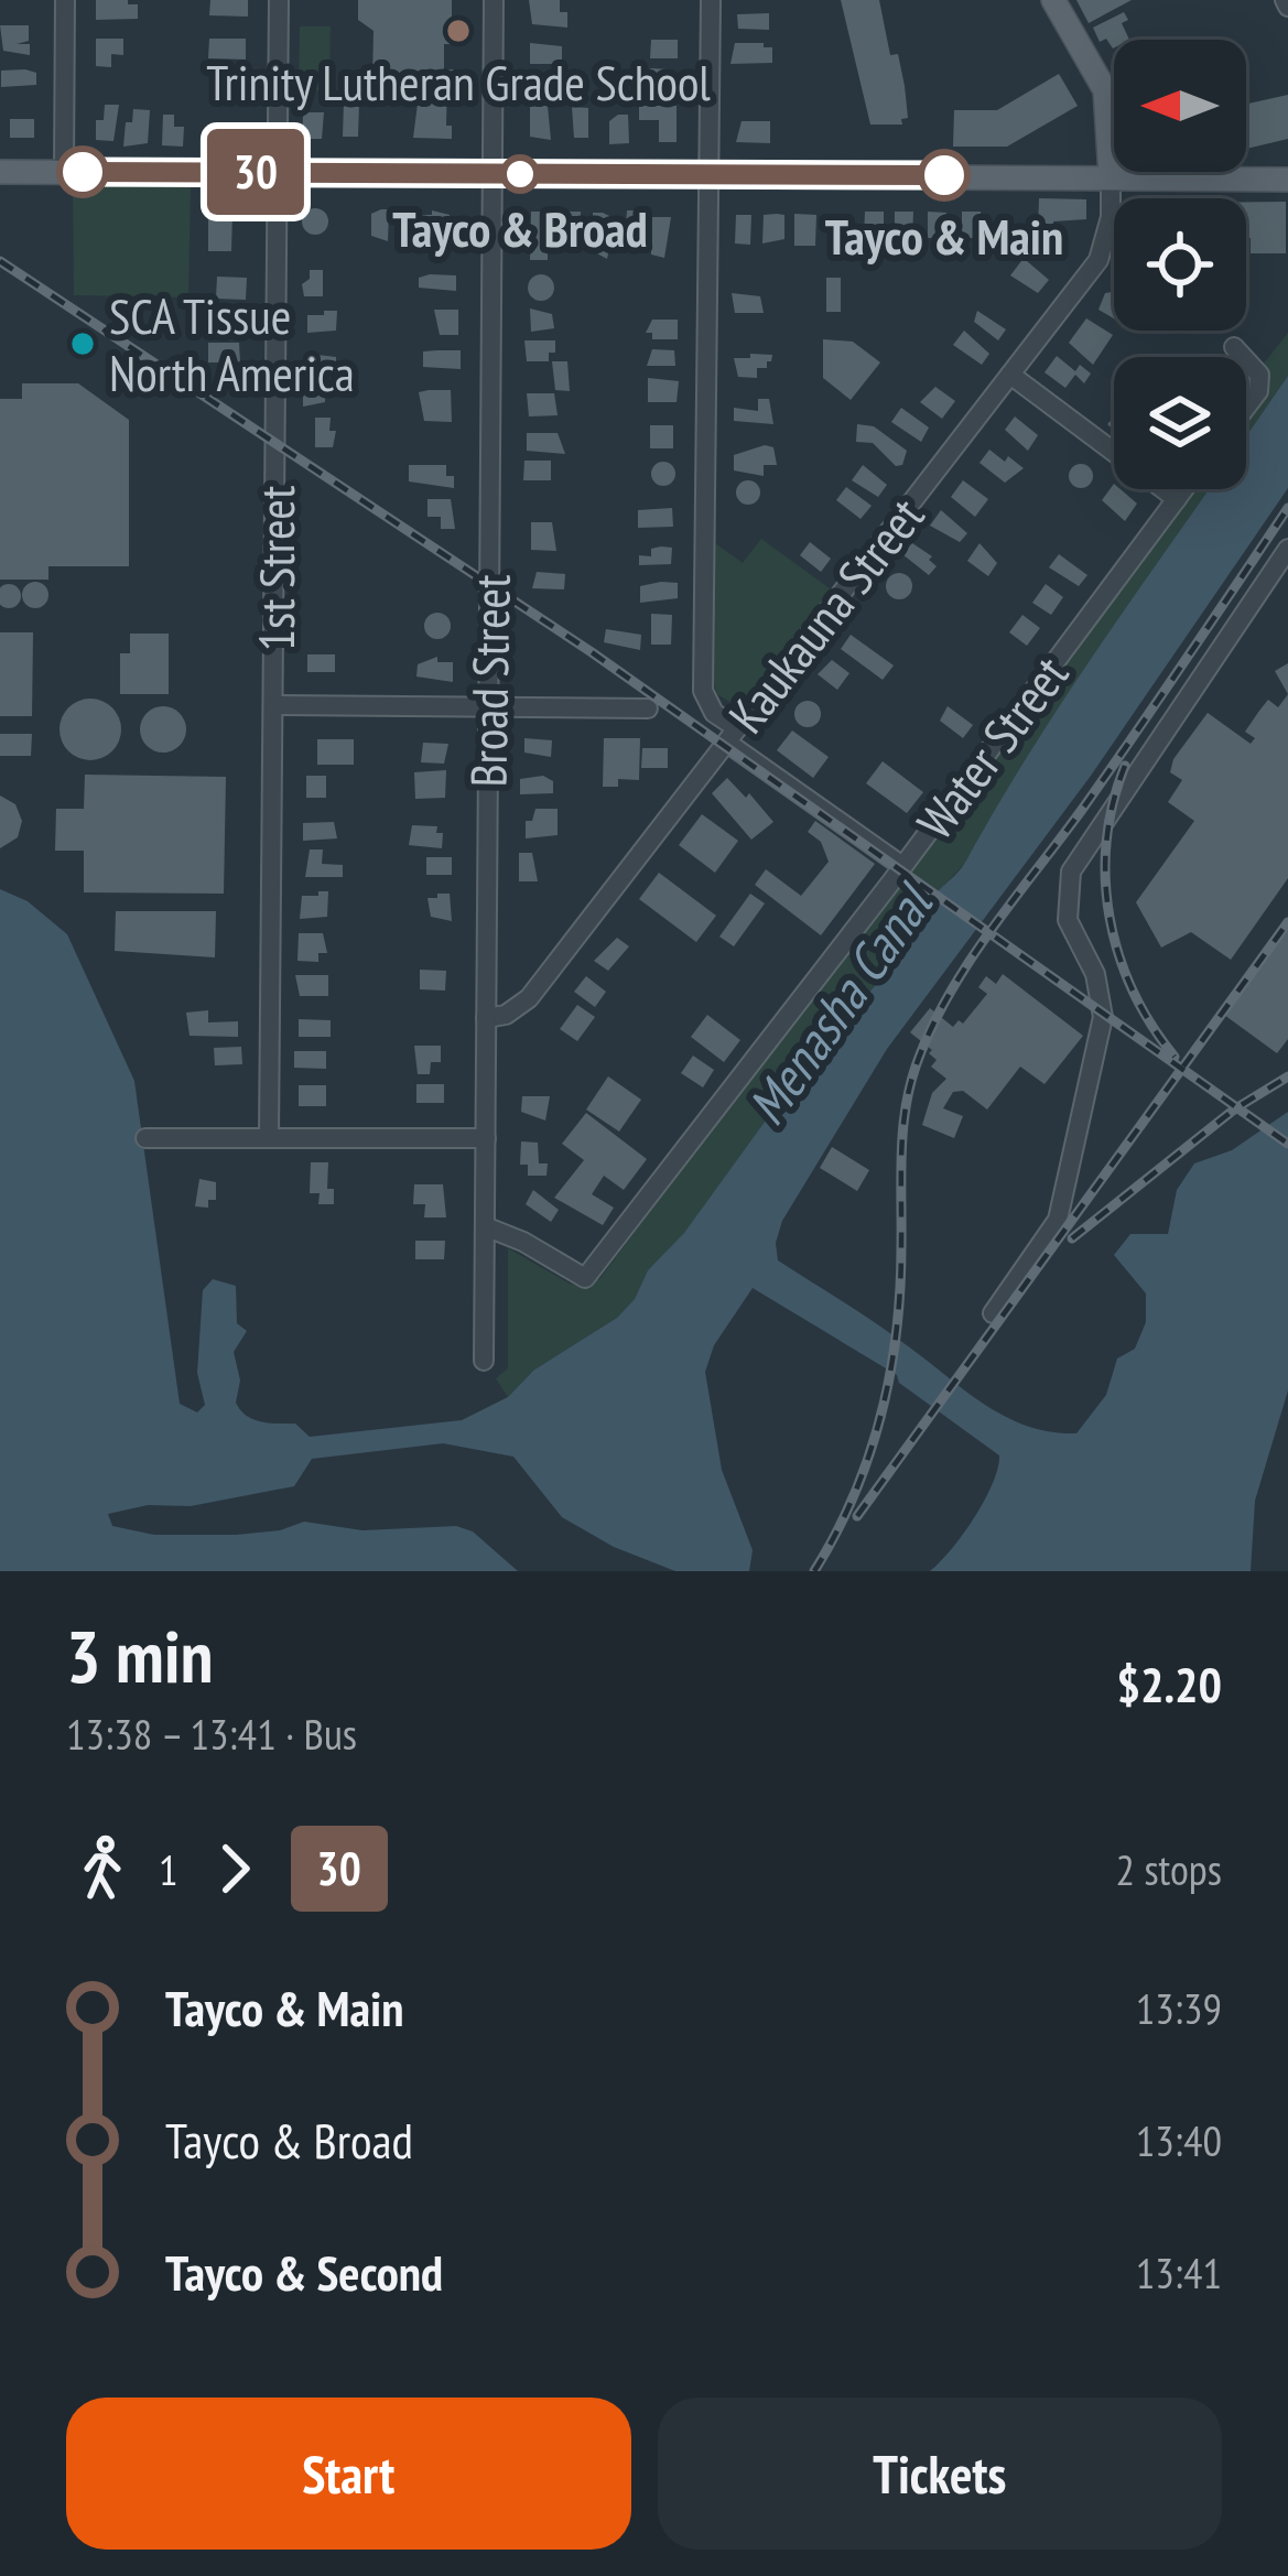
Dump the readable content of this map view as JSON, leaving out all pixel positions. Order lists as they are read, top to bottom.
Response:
{
  "streets": {
    "street": [
      "1st Street",
      "Kaukauna Street",
      "Broad Street",
      "Water Street"
    ]
  },
  "crossings": [
    ["Kaukauna Street", "Broad Street"],
    ["Broad Street", "Water Street"]
  ],
  "water": ["Menasha Canal"],
  "places": [
    "Trinity Lutheran Grade School",
    "Tayco & Broad",
    "Tayco & Main",
    "SCA Tissue North America"
  ],
  "lines": ["bus line 30"],
  "north": "left",
  "page": {
    "on_map": "30",
    "heading": ["3 min", "13:38 – 13:41 · Bus", "$2.20"],
    "legs": ["1", "30", "2 stops"],
    "list": [
      {
        "name": "Tayco & Main",
        "value": "13:39"
      },
      {
        "name": "Tayco & Broad",
        "value": "13:40"
      },
      {
        "name": "Tayco & Second",
        "value": "13:41"
      }
    ],
    "buttons": ["Start", "Tickets"]
  }
}
